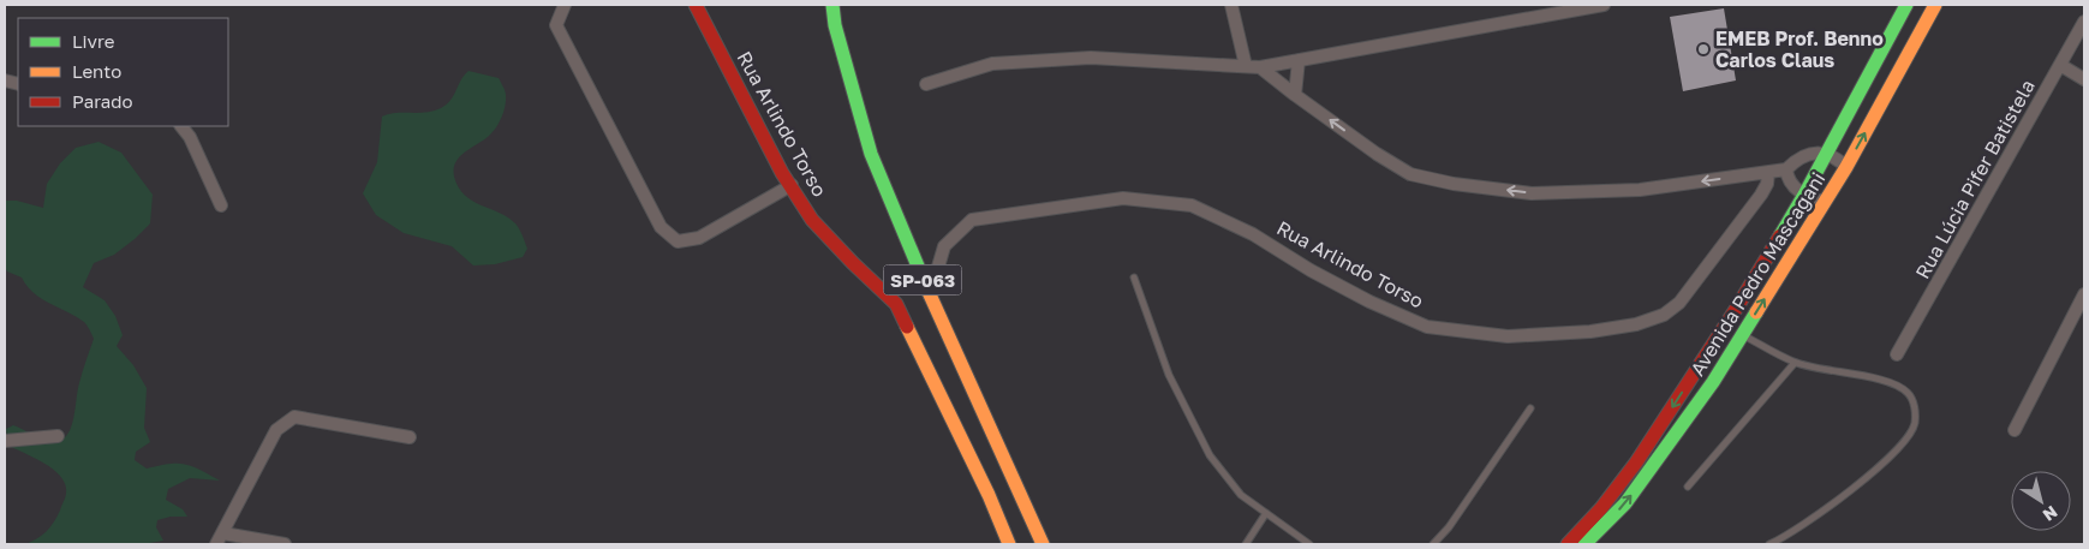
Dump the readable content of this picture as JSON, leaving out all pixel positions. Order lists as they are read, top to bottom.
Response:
{
  "streets": {
    "main road": ["Rua Arlindo Torso", "Avenida Pedro Mascagani", "SP-063"],
    "street": ["Rua Lúcia Pifer Batistela"]
  },
  "crossings": [
    ["Rua Arlindo Torso", "SP-063"]
  ],
  "places": ["EMEB Prof. Benno Carlos Claus"],
  "legend": ["Livre", "Lento", "Parado"],
  "north": "bottom right"
}
